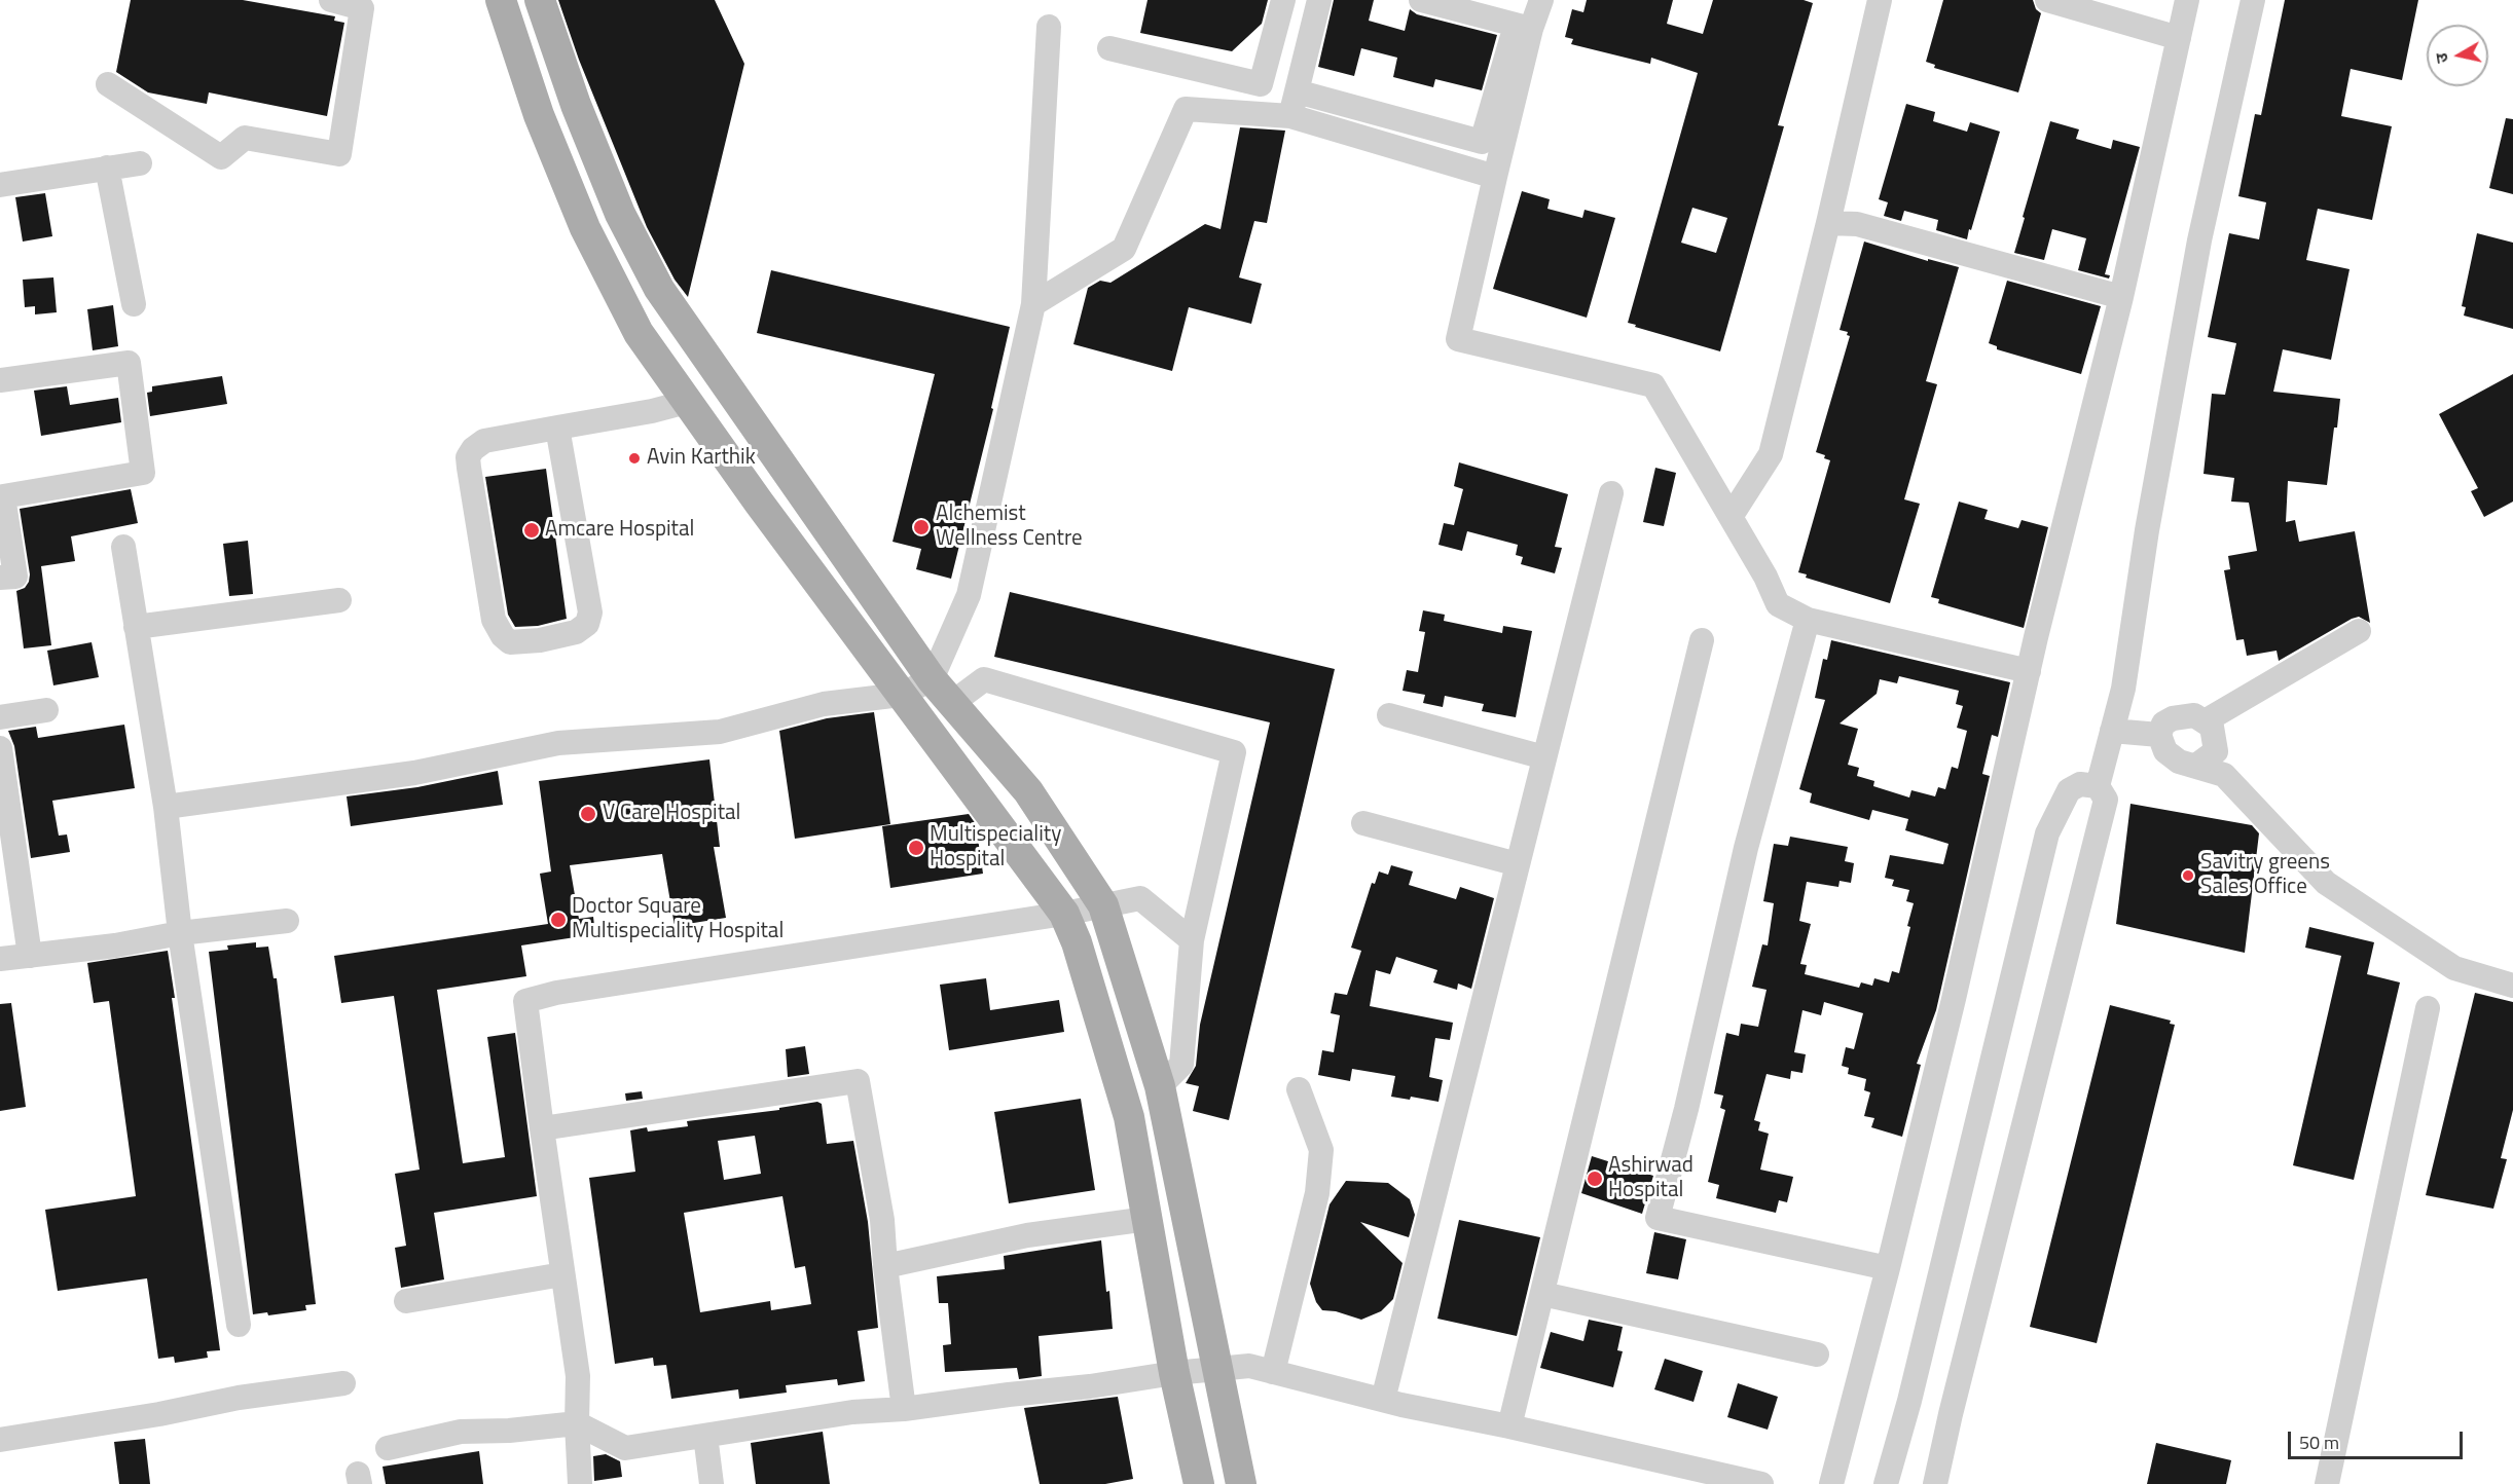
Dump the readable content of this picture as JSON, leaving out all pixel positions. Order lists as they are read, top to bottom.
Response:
{
  "places": [
    "Avin Karthik",
    "Alchemist Wellness Centre",
    "Amcare Hospital",
    "V Care Hospital",
    "Multispeciality Hospital",
    "Savitry greens Sales Office",
    "Doctor Square Multispeciality Hospital",
    "Ashirwad Hospital"
  ],
  "scale_bar": "50 m",
  "north": "left"
}
